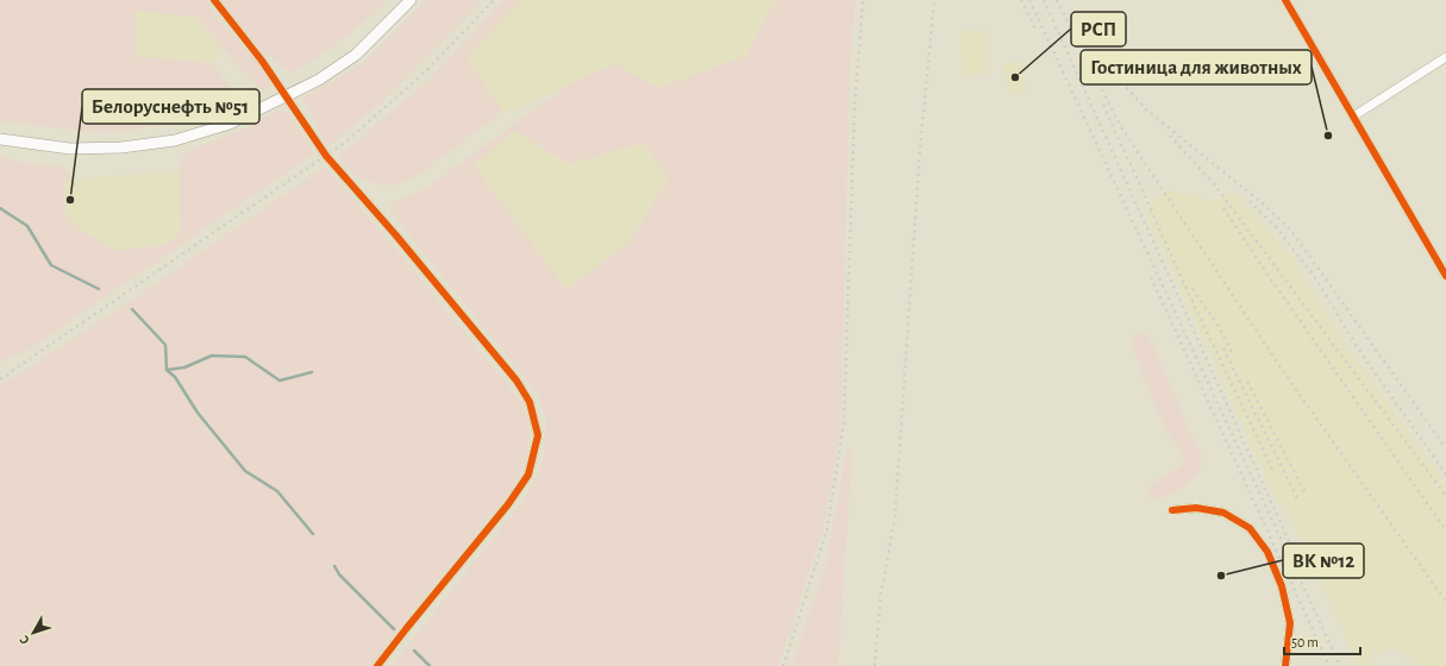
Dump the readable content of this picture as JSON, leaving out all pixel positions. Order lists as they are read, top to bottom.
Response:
{
  "places": [
    "РСП",
    "Гостиница для животных",
    "Белоруснефть №51",
    "ВК №12"
  ],
  "scale_bar": "50 m",
  "north": "bottom left"
}
